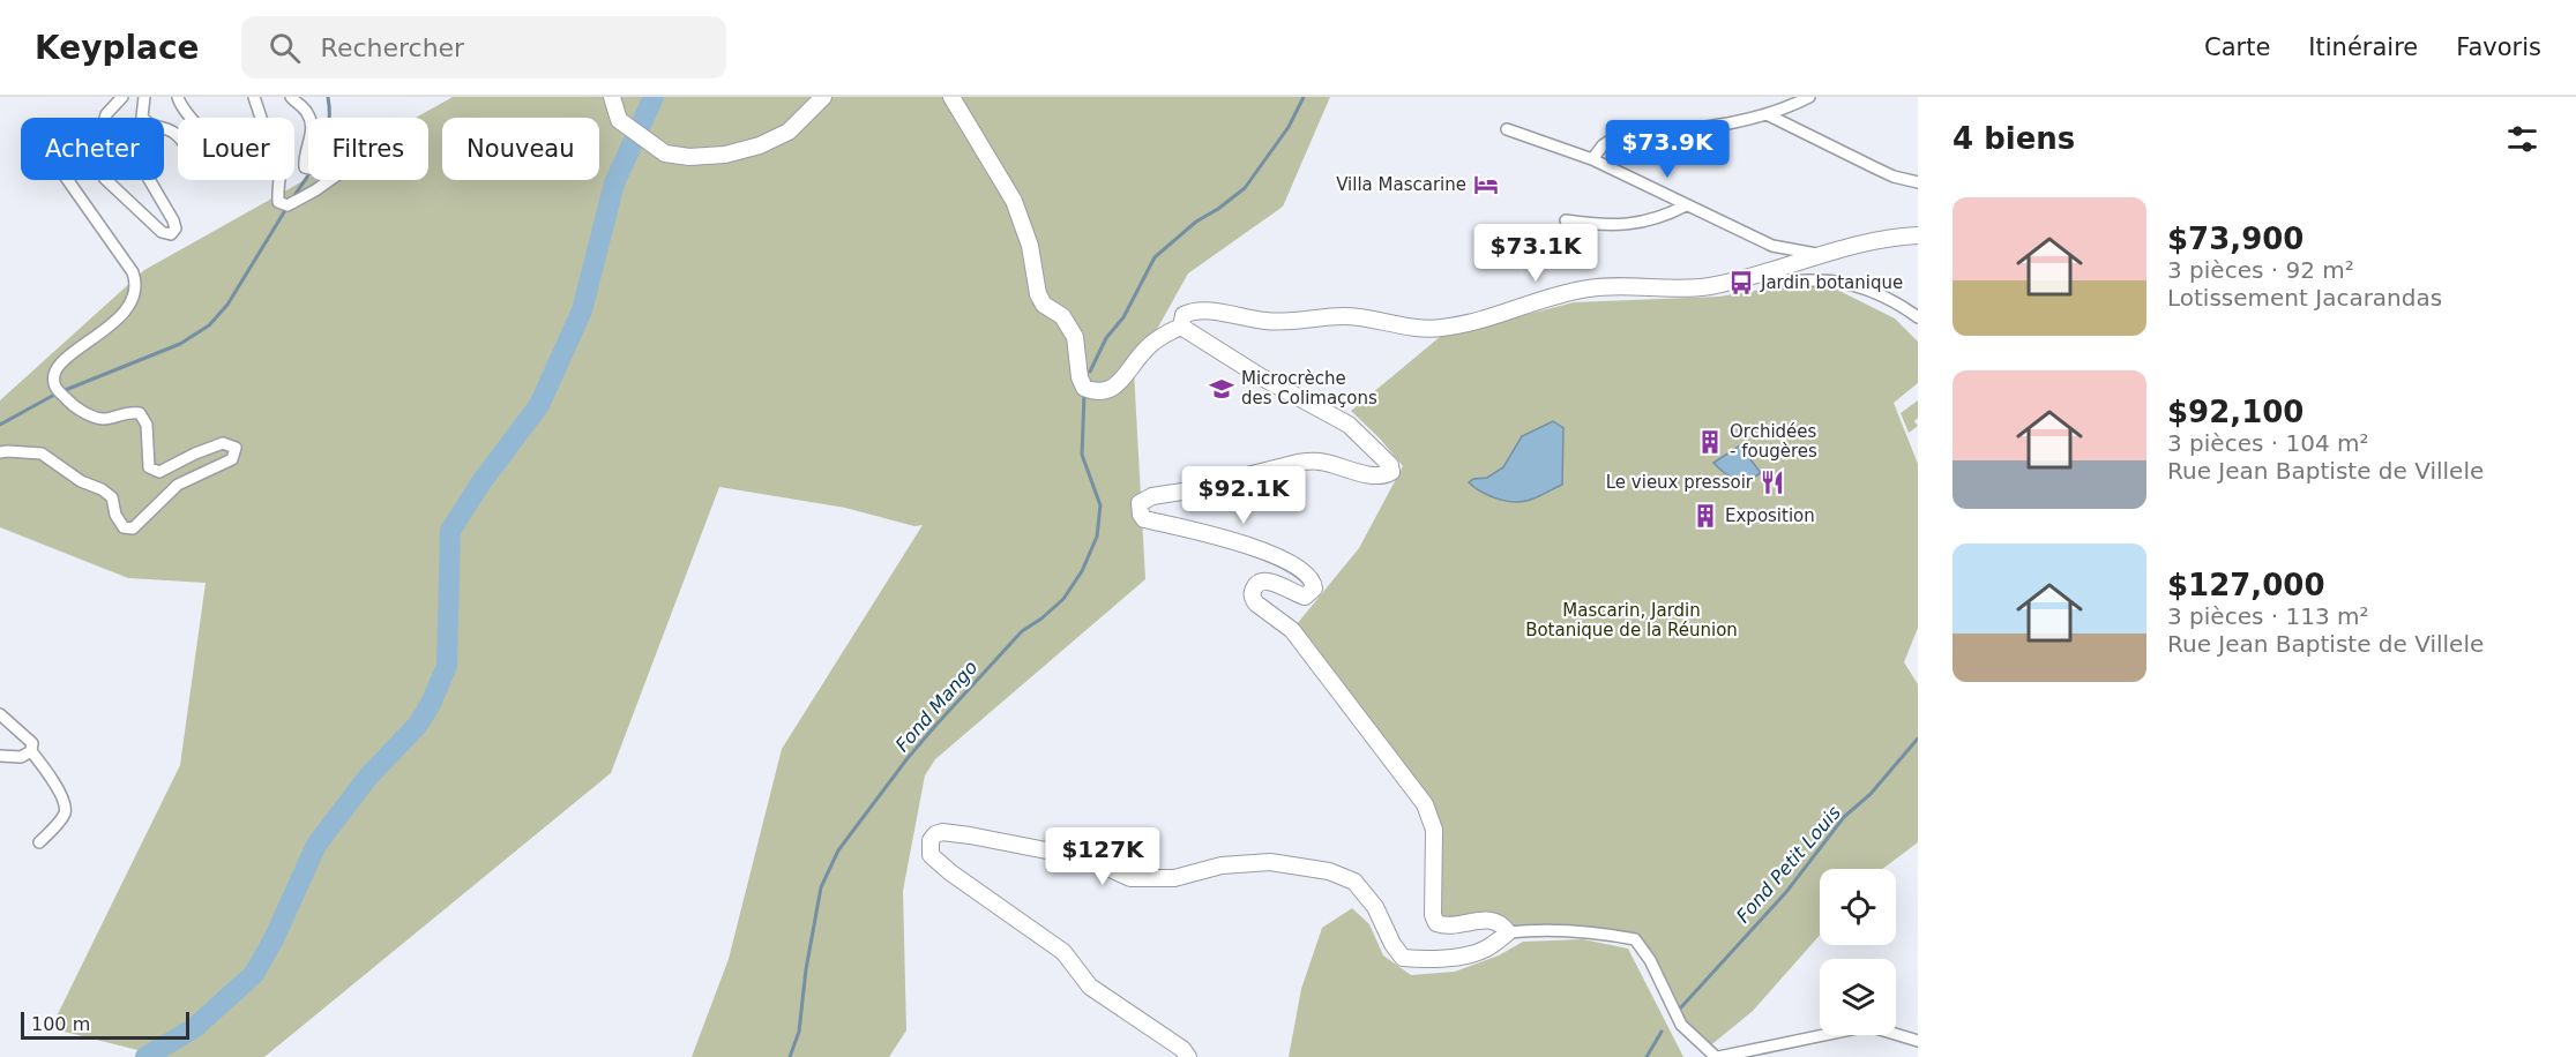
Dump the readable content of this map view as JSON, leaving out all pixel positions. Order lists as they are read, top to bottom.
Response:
{
  "water": ["Fond Mango", "Fond Petit Louis"],
  "parks": ["Mascarin, Jardin Botanique de la Réunion"],
  "places": {
    "hotel": ["Villa Mascarine"],
    "bus stop": ["Jardin botanique"],
    "school or university": ["Microcrèche des Colimaçons"],
    "building": ["Orchidées - fougères", "Exposition"],
    "restaurant": ["Le vieux pressoir"]
  },
  "scale_bar": "100 m",
  "page": {
    "header": "Keyplace",
    "search": "Rechercher",
    "nav": ["Carte", "Itinéraire", "Favoris"],
    "heading": "4 biens",
    "chip": [
      "Acheter",
      "Louer",
      "Filtres",
      "Nouveau"
    ],
    "price": [
      "$73.9K",
      "$73.1K",
      "$92.1K",
      "$127K"
    ],
    "list": [
      {
        "name": "$73,900",
        "note": "3 pièces · 92 m² · Lotissement Jacarandas"
      },
      {
        "name": "$92,100",
        "note": "3 pièces · 104 m² · Rue Jean Baptiste de Villele"
      },
      {
        "name": "$127,000",
        "note": "3 pièces · 113 m² · Rue Jean Baptiste de Villele"
      }
    ],
    "scale": "100 m"
  }
}
